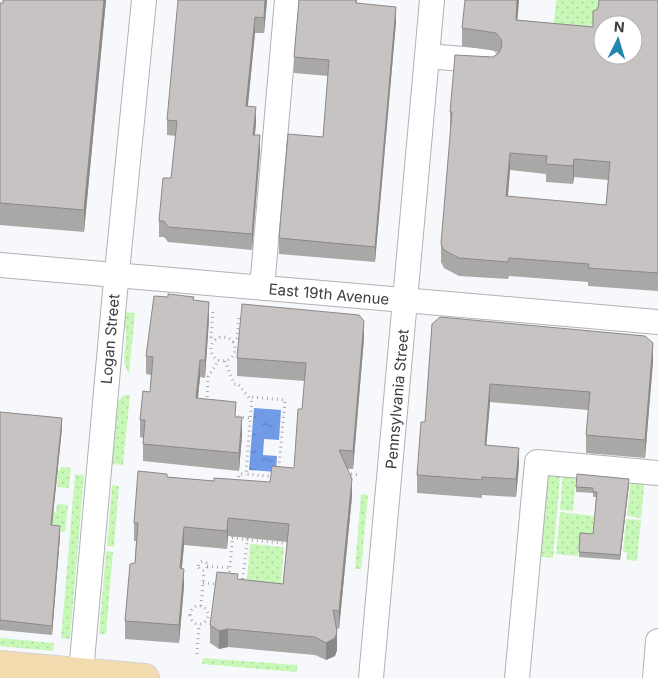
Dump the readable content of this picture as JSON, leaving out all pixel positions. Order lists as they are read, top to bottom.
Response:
{
  "streets": {
    "street": ["East 19th Avenue", "Logan Street", "Pennsylvania Street"]
  },
  "crossings": [
    ["East 19th Avenue", "Logan Street"],
    ["East 19th Avenue", "Pennsylvania Street"]
  ],
  "north": "top"
}
